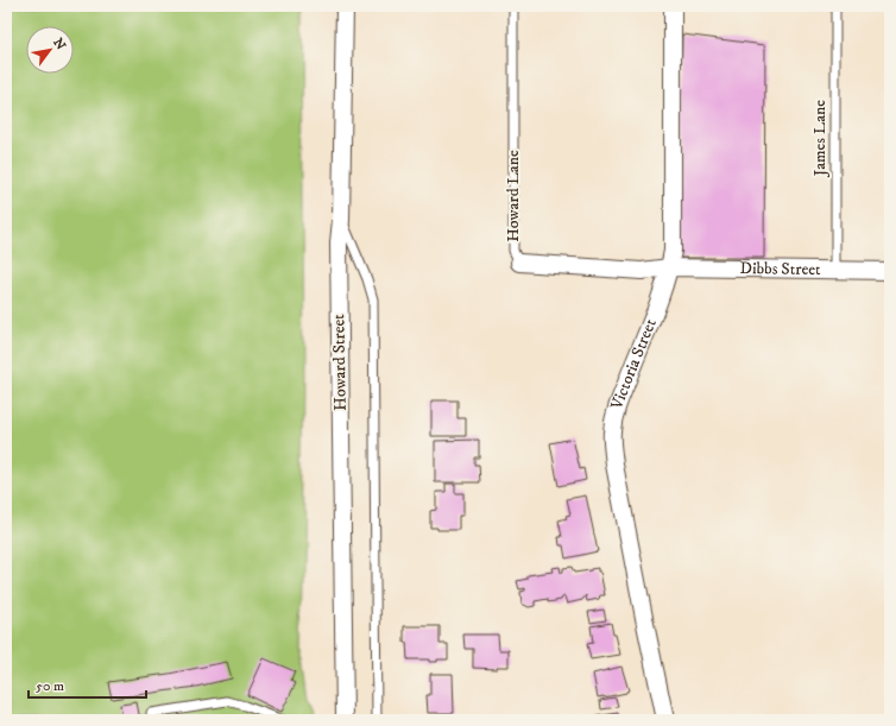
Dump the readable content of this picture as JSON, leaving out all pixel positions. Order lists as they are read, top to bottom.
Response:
{
  "streets": {
    "street": [
      "Howard Lane",
      "Dibbs Street",
      "Howard Street",
      "Victoria Street"
    ],
    "lane": ["James Lane"]
  },
  "crossings": [
    ["James Lane", "Dibbs Street"],
    ["Howard Lane", "Dibbs Street"],
    ["Howard Lane", "Victoria Street"],
    ["Dibbs Street", "Victoria Street"]
  ],
  "scale_bar": "50 m",
  "north": "top right"
}
